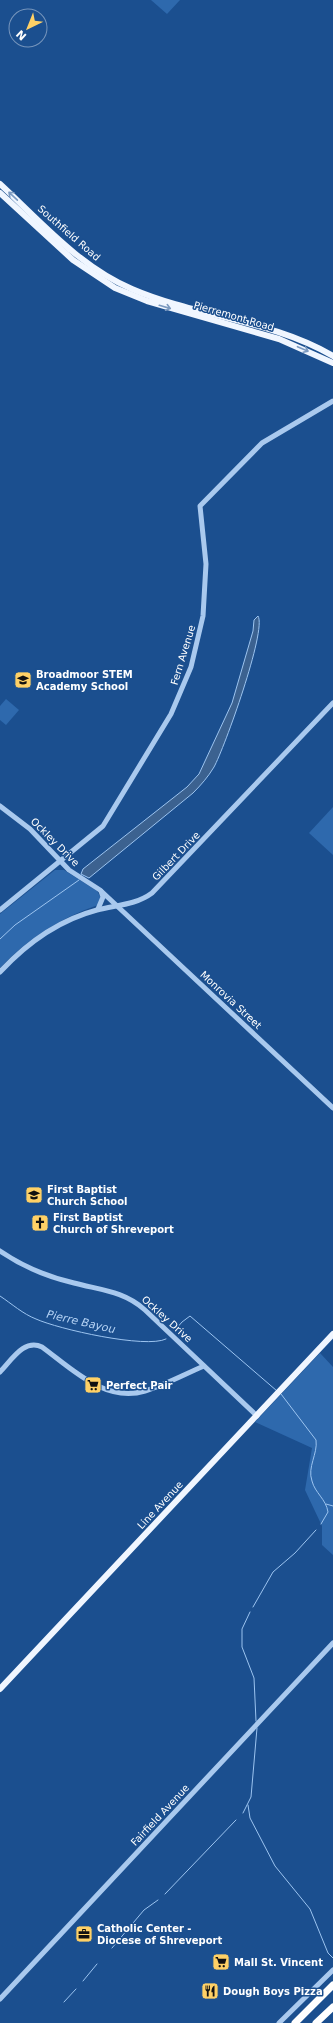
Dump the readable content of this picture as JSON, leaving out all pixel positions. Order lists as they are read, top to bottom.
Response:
{
  "streets": {
    "main road": ["Southfield Road", "Pierremont Road", "Line Avenue"],
    "street": [
      "Fern Avenue",
      "Ockley Drive",
      "Gilbert Drive",
      "Monrovia Street",
      "Fairfield Avenue"
    ]
  },
  "crossings": [
    ["Southfield Road", "Pierremont Road"],
    ["Fern Avenue", "Ockley Drive"],
    ["Ockley Drive", "Gilbert Drive"],
    ["Ockley Drive", "Monrovia Street"],
    ["Ockley Drive", "Line Avenue"],
    ["Gilbert Drive", "Monrovia Street"]
  ],
  "water": ["Pierre Bayou"],
  "places": {
    "school or university": ["Broadmoor STEM Academy School", "First Baptist Church School"],
    "church": ["First Baptist Church of Shreveport"],
    "supermarket": ["Perfect Pair", "Mall St. Vincent"],
    "office": ["Catholic Center - Diocese of Shreveport"],
    "restaurant": ["Dough Boys Pizza"]
  },
  "north": "bottom left"
}
